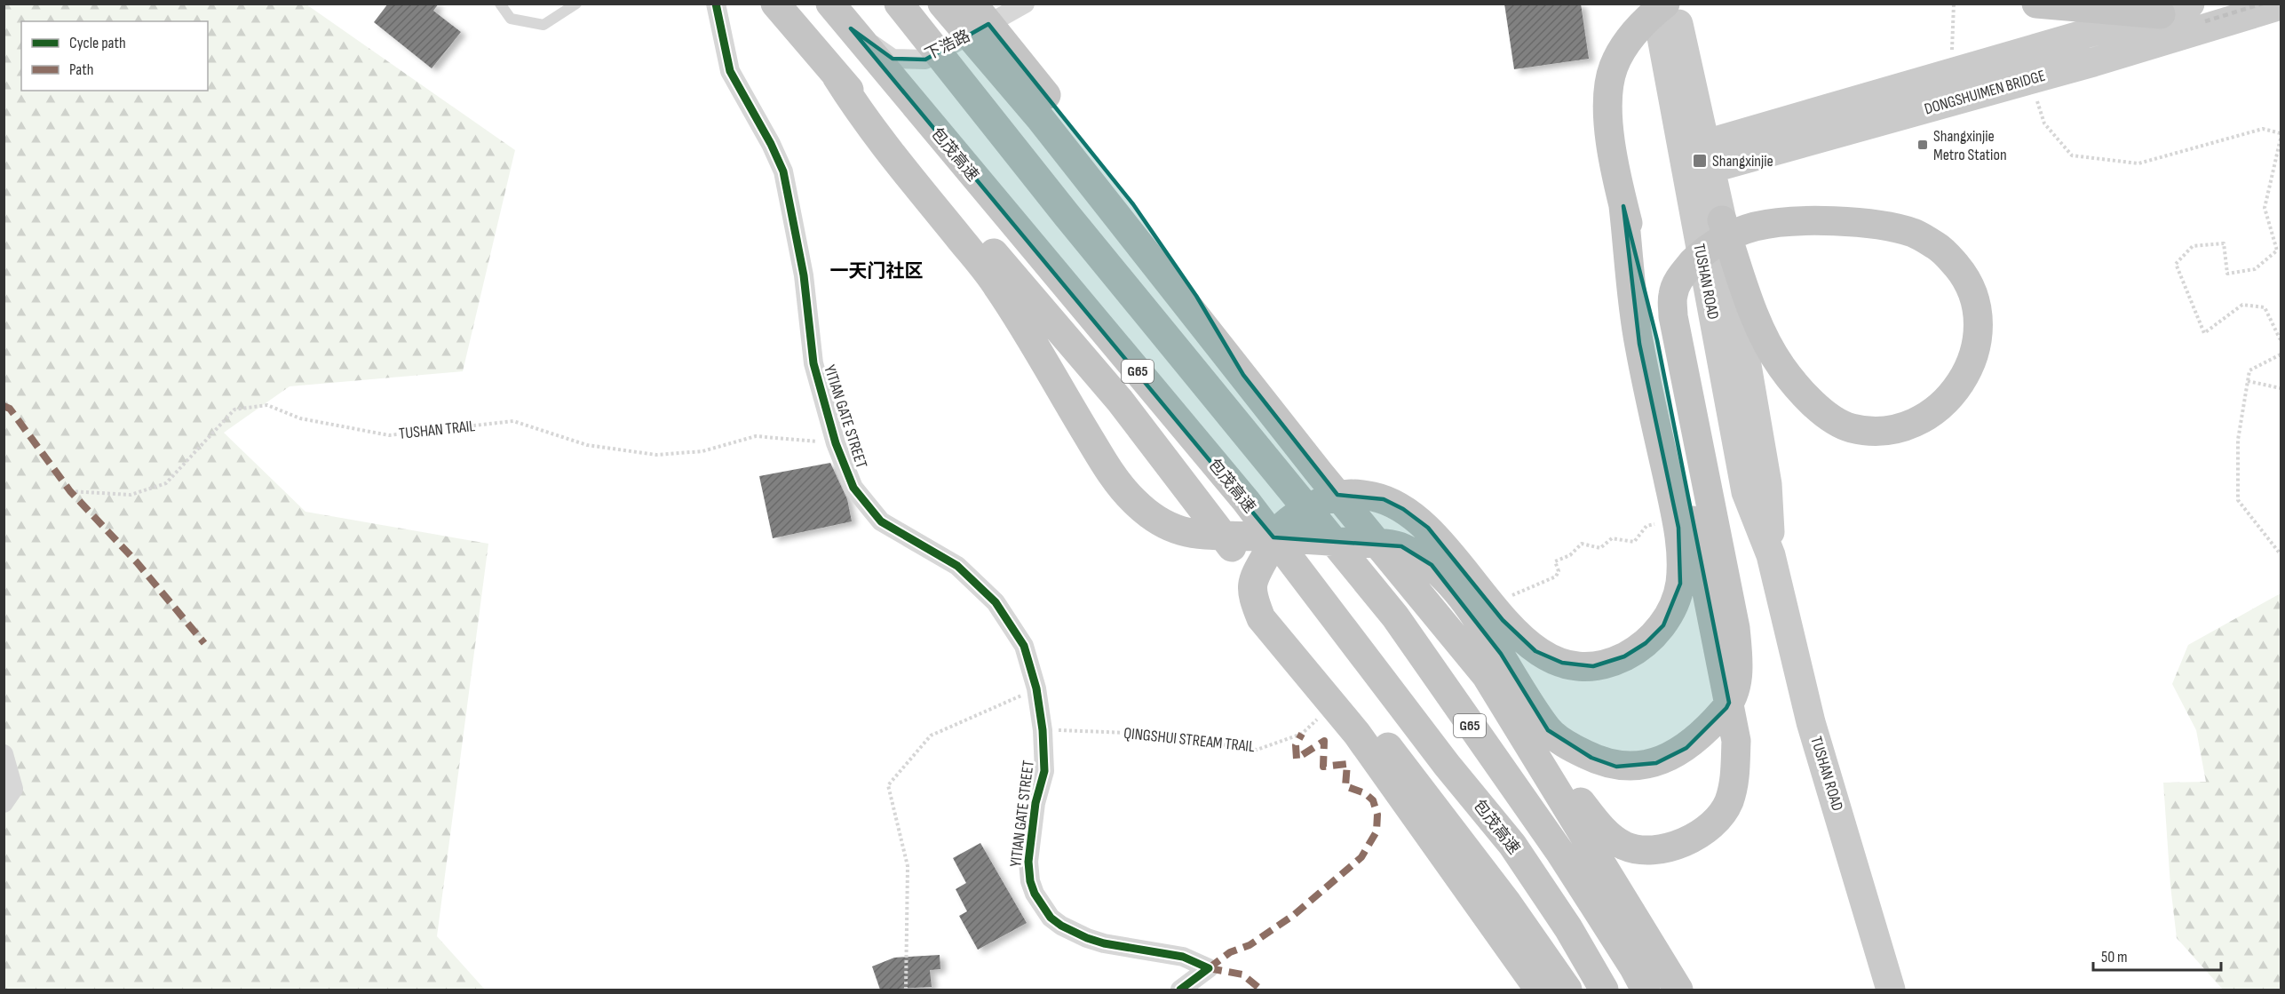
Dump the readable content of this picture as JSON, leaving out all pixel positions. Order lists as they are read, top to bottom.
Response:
{
  "streets": {
    "highway": ["包茂高速", "G65"],
    "main road": ["DONGSHUIMEN BRIDGE", "TUSHAN ROAD"],
    "street": ["下浩路", "YITIAN GATE STREET"],
    "path": ["TUSHAN TRAIL", "QINGSHUI STREAM TRAIL"]
  },
  "crossings": [
    ["DONGSHUIMEN BRIDGE", "TUSHAN ROAD"],
    ["YITIAN GATE STREET", "TUSHAN TRAIL"],
    ["YITIAN GATE STREET", "QINGSHUI STREAM TRAIL"]
  ],
  "districts": ["一天门社区"],
  "places": {
    "transit": ["Shangxinjie Metro Station", "Shangxinjie"]
  },
  "legend": ["Cycle path", "Path"],
  "scale_bar": "50 m"
}
